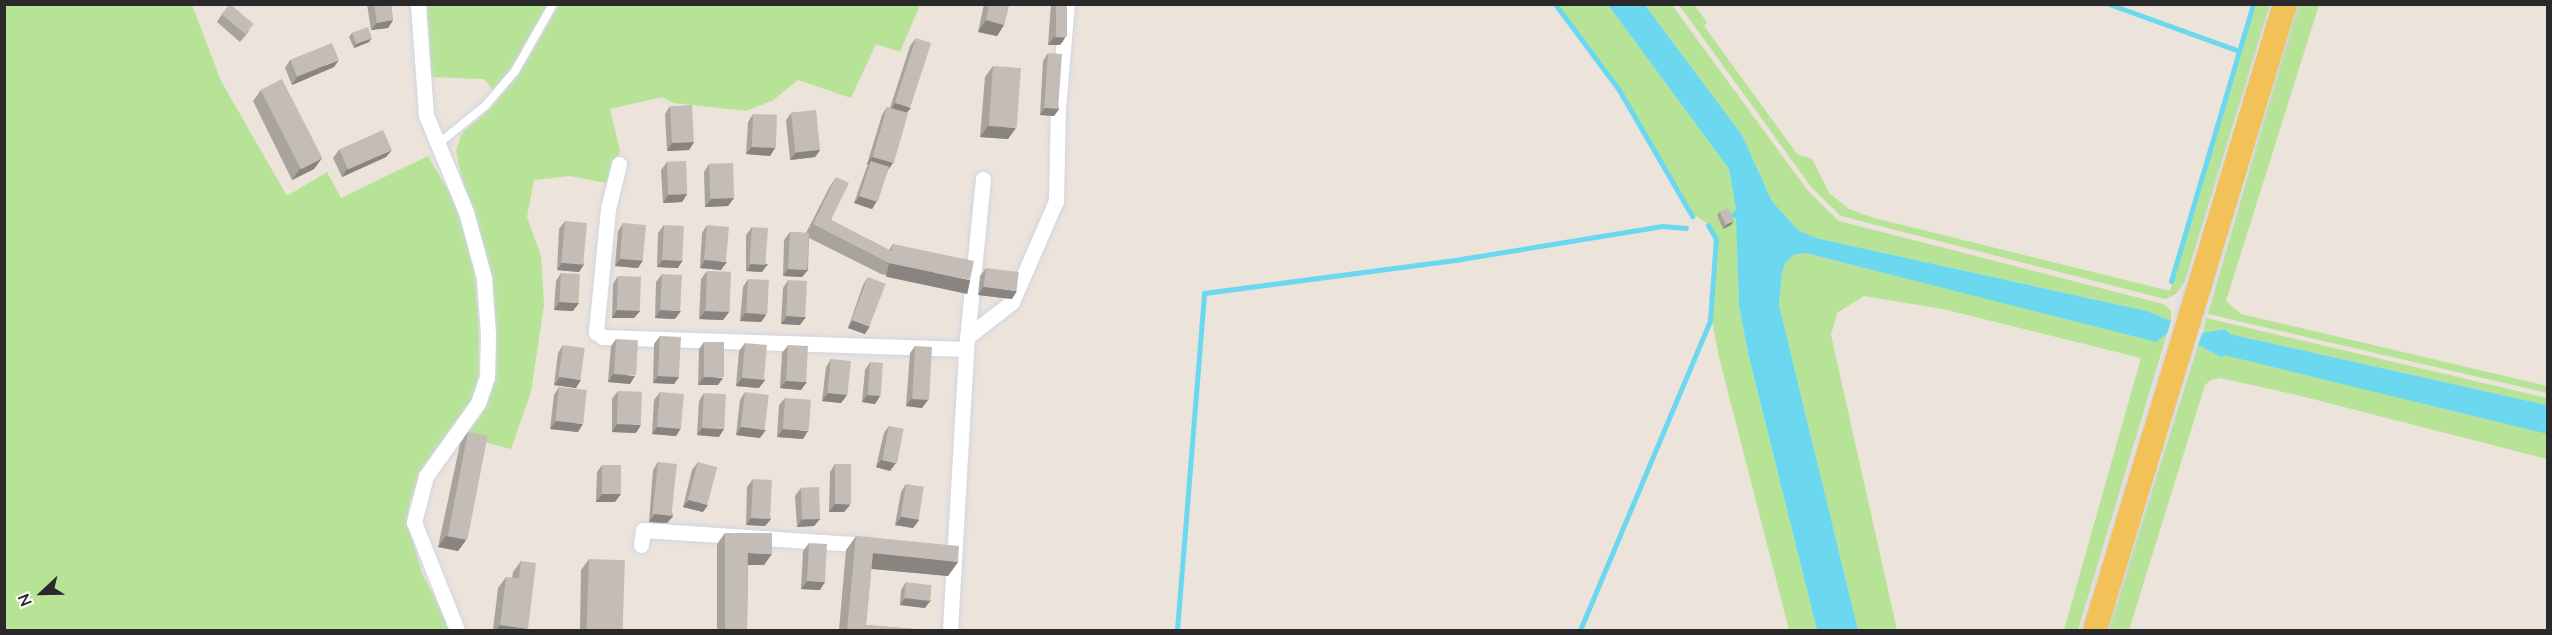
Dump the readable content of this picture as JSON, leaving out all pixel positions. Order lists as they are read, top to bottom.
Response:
{
  "north": "left"
}
